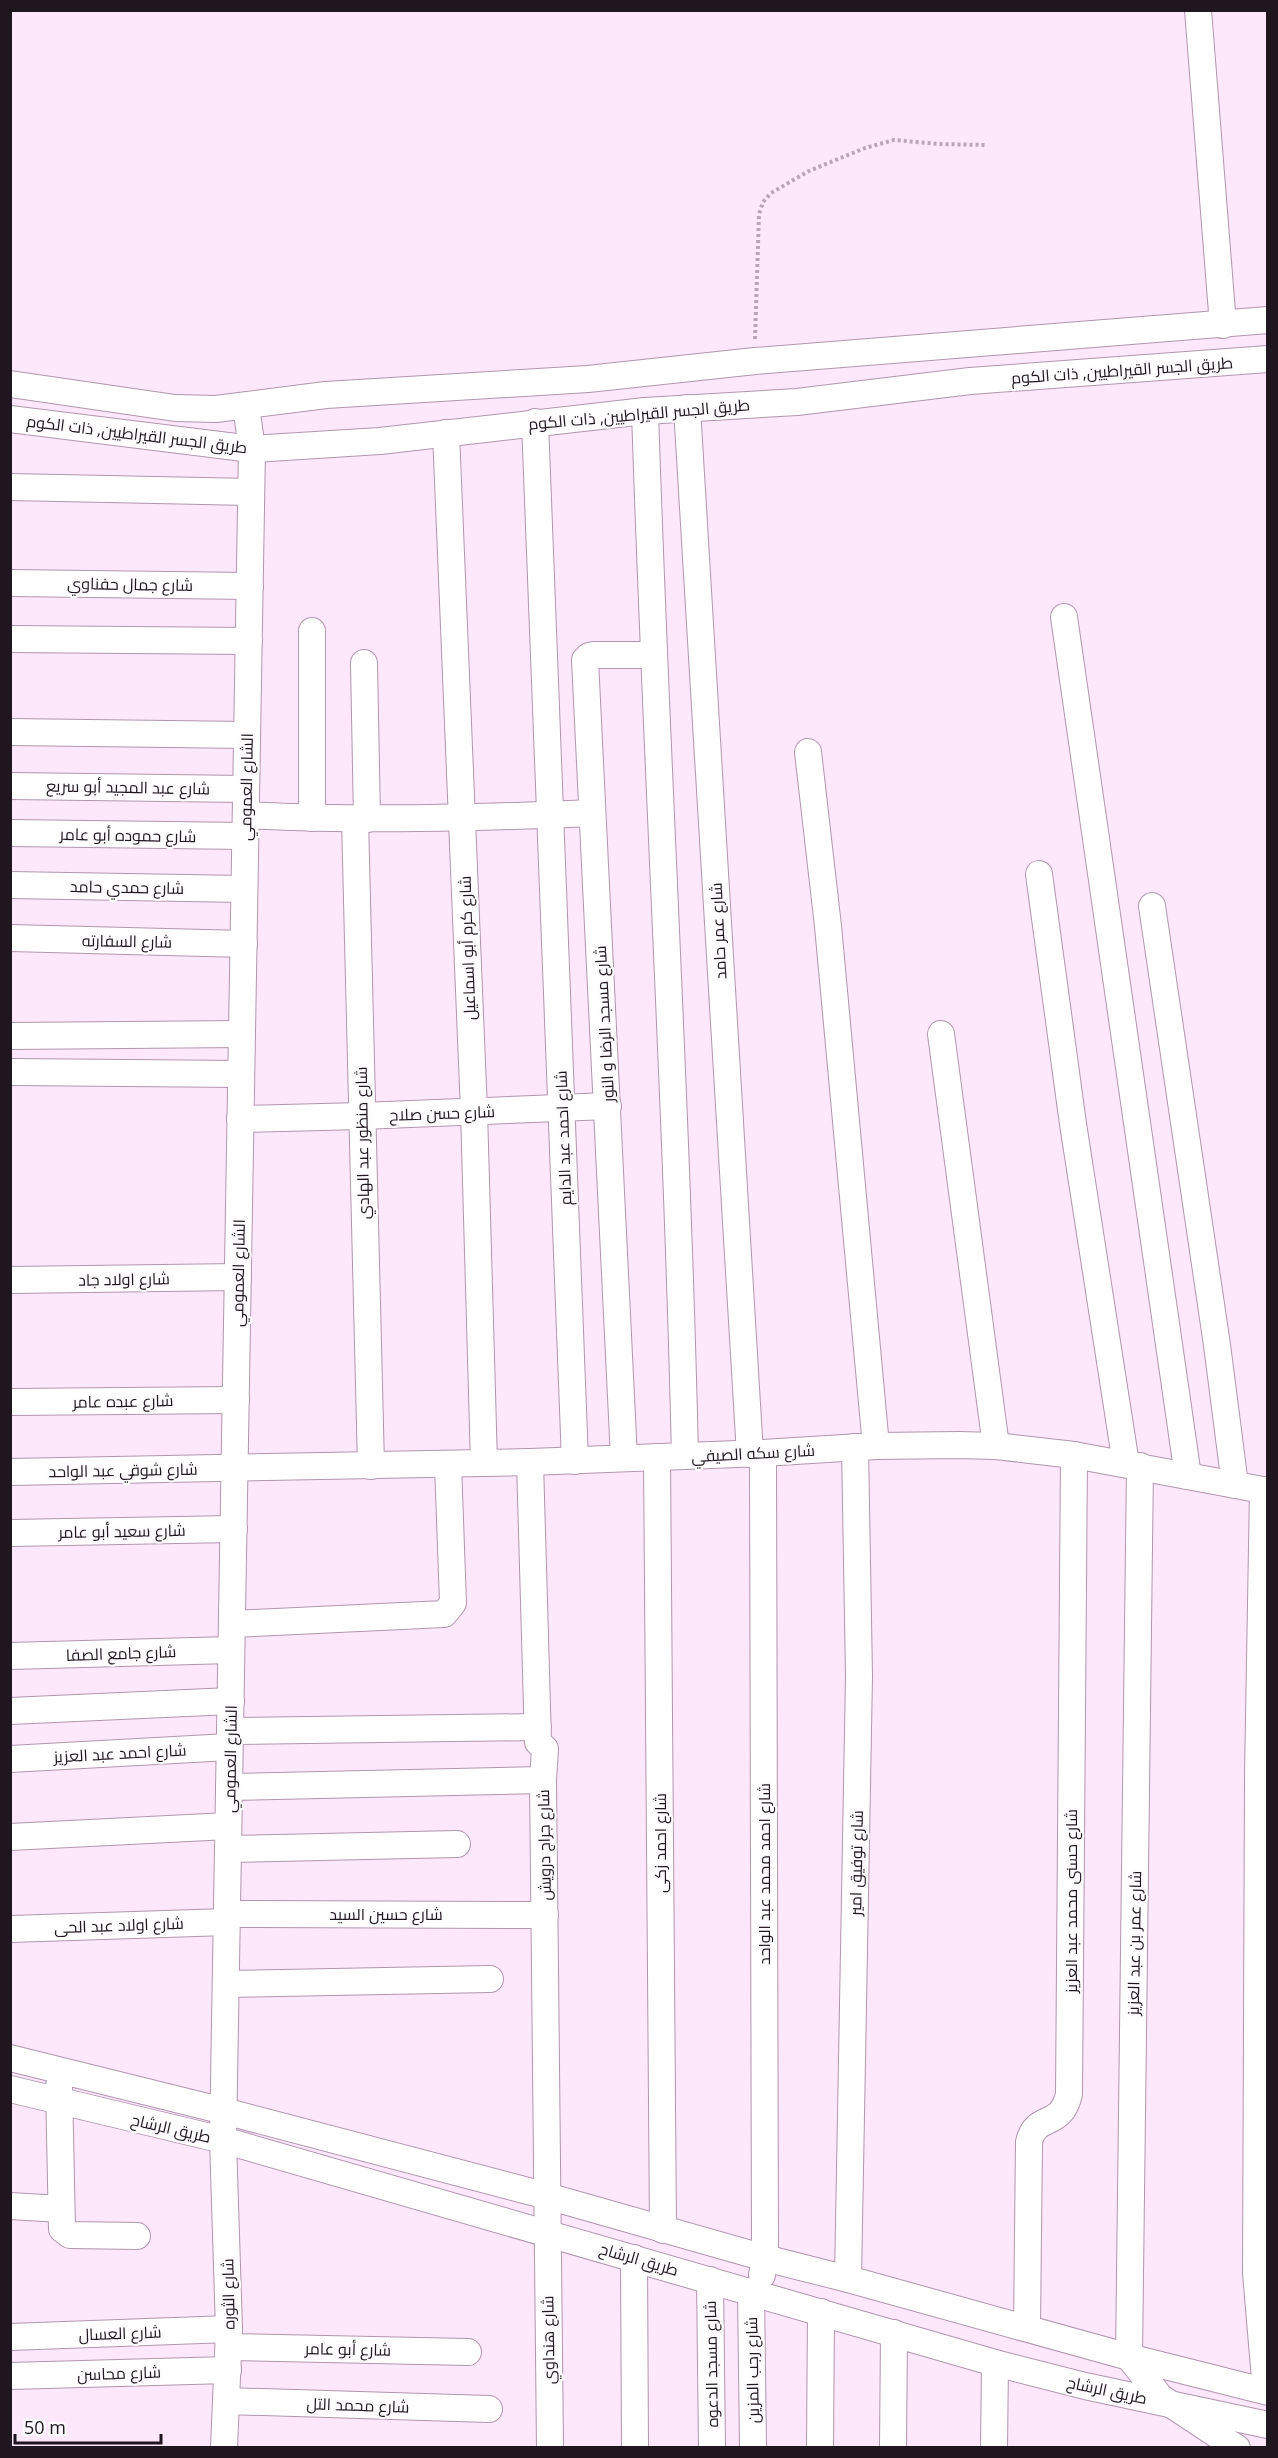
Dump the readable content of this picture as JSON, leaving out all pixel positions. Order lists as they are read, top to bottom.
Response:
{
  "streets": {
    "street": [
      "طريق الجسر القيراطيين, ذات الكوم",
      "شارع جمال حفناوي",
      "شارع عبد المجيد أبو سريع",
      "الشارع العمومي",
      "شارع حموده أبو عامر",
      "شارع حمدي حامد",
      "شارع عمر حامد",
      "شارع السفارته",
      "شارع كرم أبو اسماعيل",
      "شارع مسجد الرضا و النور",
      "شارع حسن صلاح",
      "شارع احمد عبد الدايم",
      "شارع منظور عبد الهادي",
      "شارع اولاد جاد",
      "شارع عبده عامر",
      "شارع سكه الصيفي",
      "شارع شوقي عبد الواحد",
      "شارع سعيد أبو عامر",
      "شارع جامع الصفا",
      "شارع احمد عبد العزيز",
      "شارع احمد زكى",
      "شارع جراج درويش",
      "شارع توفيق امير",
      "شارع احمد محمد عبد الواحد",
      "شارع حسنى محمد عبد العزيز",
      "شارع حسين السيد",
      "شارع اولاد عبد الحى",
      "شارع عمر بن عبد العزيز",
      "طريق الرشاح",
      "شارع الثوره",
      "شارع العسال",
      "شارع هنداوي",
      "شارع أبو عامر",
      "شارع مسجد الدعوه",
      "شارع رجب المزين",
      "شارع محاسن",
      "شارع محمد التل"
    ]
  },
  "crossings": [
    ["طريق الجسر القيراطيين, ذات الكوم", "الشارع العمومي"],
    ["طريق الجسر القيراطيين, ذات الكوم", "شارع عمر حامد"],
    ["طريق الجسر القيراطيين, ذات الكوم", "شارع كرم أبو اسماعيل"],
    ["طريق الجسر القيراطيين, ذات الكوم", "شارع احمد عبد الدايم"],
    ["شارع جمال حفناوي", "الشارع العمومي"],
    ["شارع عبد المجيد أبو سريع", "الشارع العمومي"],
    ["الشارع العمومي", "شارع حموده أبو عامر"],
    ["الشارع العمومي", "شارع حمدي حامد"],
    ["الشارع العمومي", "شارع السفارته"],
    ["الشارع العمومي", "شارع حسن صلاح"],
    ["الشارع العمومي", "شارع اولاد جاد"],
    ["الشارع العمومي", "شارع عبده عامر"],
    ["الشارع العمومي", "شارع سكه الصيفي"],
    ["الشارع العمومي", "شارع شوقي عبد الواحد"],
    ["الشارع العمومي", "شارع سعيد أبو عامر"],
    ["الشارع العمومي", "شارع جامع الصفا"],
    ["الشارع العمومي", "شارع احمد عبد العزيز"],
    ["الشارع العمومي", "شارع حسين السيد"],
    ["الشارع العمومي", "شارع اولاد عبد الحى"],
    ["الشارع العمومي", "طريق الرشاح"],
    ["الشارع العمومي", "شارع الثوره"],
    ["شارع حموده أبو عامر", "شارع كرم أبو اسماعيل"],
    ["شارع حموده أبو عامر", "شارع مسجد الرضا و النور"],
    ["شارع حموده أبو عامر", "شارع احمد عبد الدايم"],
    ["شارع حموده أبو عامر", "شارع منظور عبد الهادي"],
    ["شارع عمر حامد", "شارع سكه الصيفي"],
    ["شارع عمر حامد", "شارع احمد محمد عبد الواحد"],
    ["شارع كرم أبو اسماعيل", "شارع حسن صلاح"],
    ["شارع كرم أبو اسماعيل", "شارع سكه الصيفي"],
    ["شارع مسجد الرضا و النور", "شارع حسن صلاح"],
    ["شارع مسجد الرضا و النور", "شارع سكه الصيفي"],
    ["شارع حسن صلاح", "شارع احمد عبد الدايم"],
    ["شارع حسن صلاح", "شارع منظور عبد الهادي"],
    ["شارع احمد عبد الدايم", "شارع سكه الصيفي"],
    ["شارع منظور عبد الهادي", "شارع سكه الصيفي"],
    ["شارع سكه الصيفي", "شارع شوقي عبد الواحد"],
    ["شارع سكه الصيفي", "شارع احمد زكى"],
    ["شارع سكه الصيفي", "شارع جراج درويش"],
    ["شارع سكه الصيفي", "شارع توفيق امير"],
    ["شارع سكه الصيفي", "شارع احمد محمد عبد الواحد"],
    ["شارع سكه الصيفي", "شارع حسنى محمد عبد العزيز"],
    ["شارع سكه الصيفي", "شارع عمر بن عبد العزيز"],
    ["شارع احمد عبد العزيز", "شارع جراج درويش"],
    ["شارع احمد زكى", "طريق الرشاح"],
    ["شارع جراج درويش", "شارع حسين السيد"],
    ["شارع جراج درويش", "طريق الرشاح"],
    ["شارع جراج درويش", "شارع هنداوي"],
    ["شارع توفيق امير", "طريق الرشاح"],
    ["شارع احمد محمد عبد الواحد", "طريق الرشاح"],
    ["شارع احمد محمد عبد الواحد", "شارع رجب المزين"],
    ["شارع حسنى محمد عبد العزيز", "طريق الرشاح"],
    ["شارع حسين السيد", "شارع اولاد عبد الحى"],
    ["شارع عمر بن عبد العزيز", "طريق الرشاح"],
    ["طريق الرشاح", "شارع الثوره"],
    ["طريق الرشاح", "شارع هنداوي"],
    ["طريق الرشاح", "شارع مسجد الدعوه"],
    ["طريق الرشاح", "شارع رجب المزين"],
    ["شارع الثوره", "شارع العسال"],
    ["شارع الثوره", "شارع أبو عامر"],
    ["شارع الثوره", "شارع محاسن"],
    ["شارع الثوره", "شارع محمد التل"],
    ["شارع العسال", "شارع أبو عامر"],
    ["شارع العسال", "شارع محاسن"],
    ["شارع أبو عامر", "شارع محاسن"]
  ],
  "scale_bar": "50 m"
}
